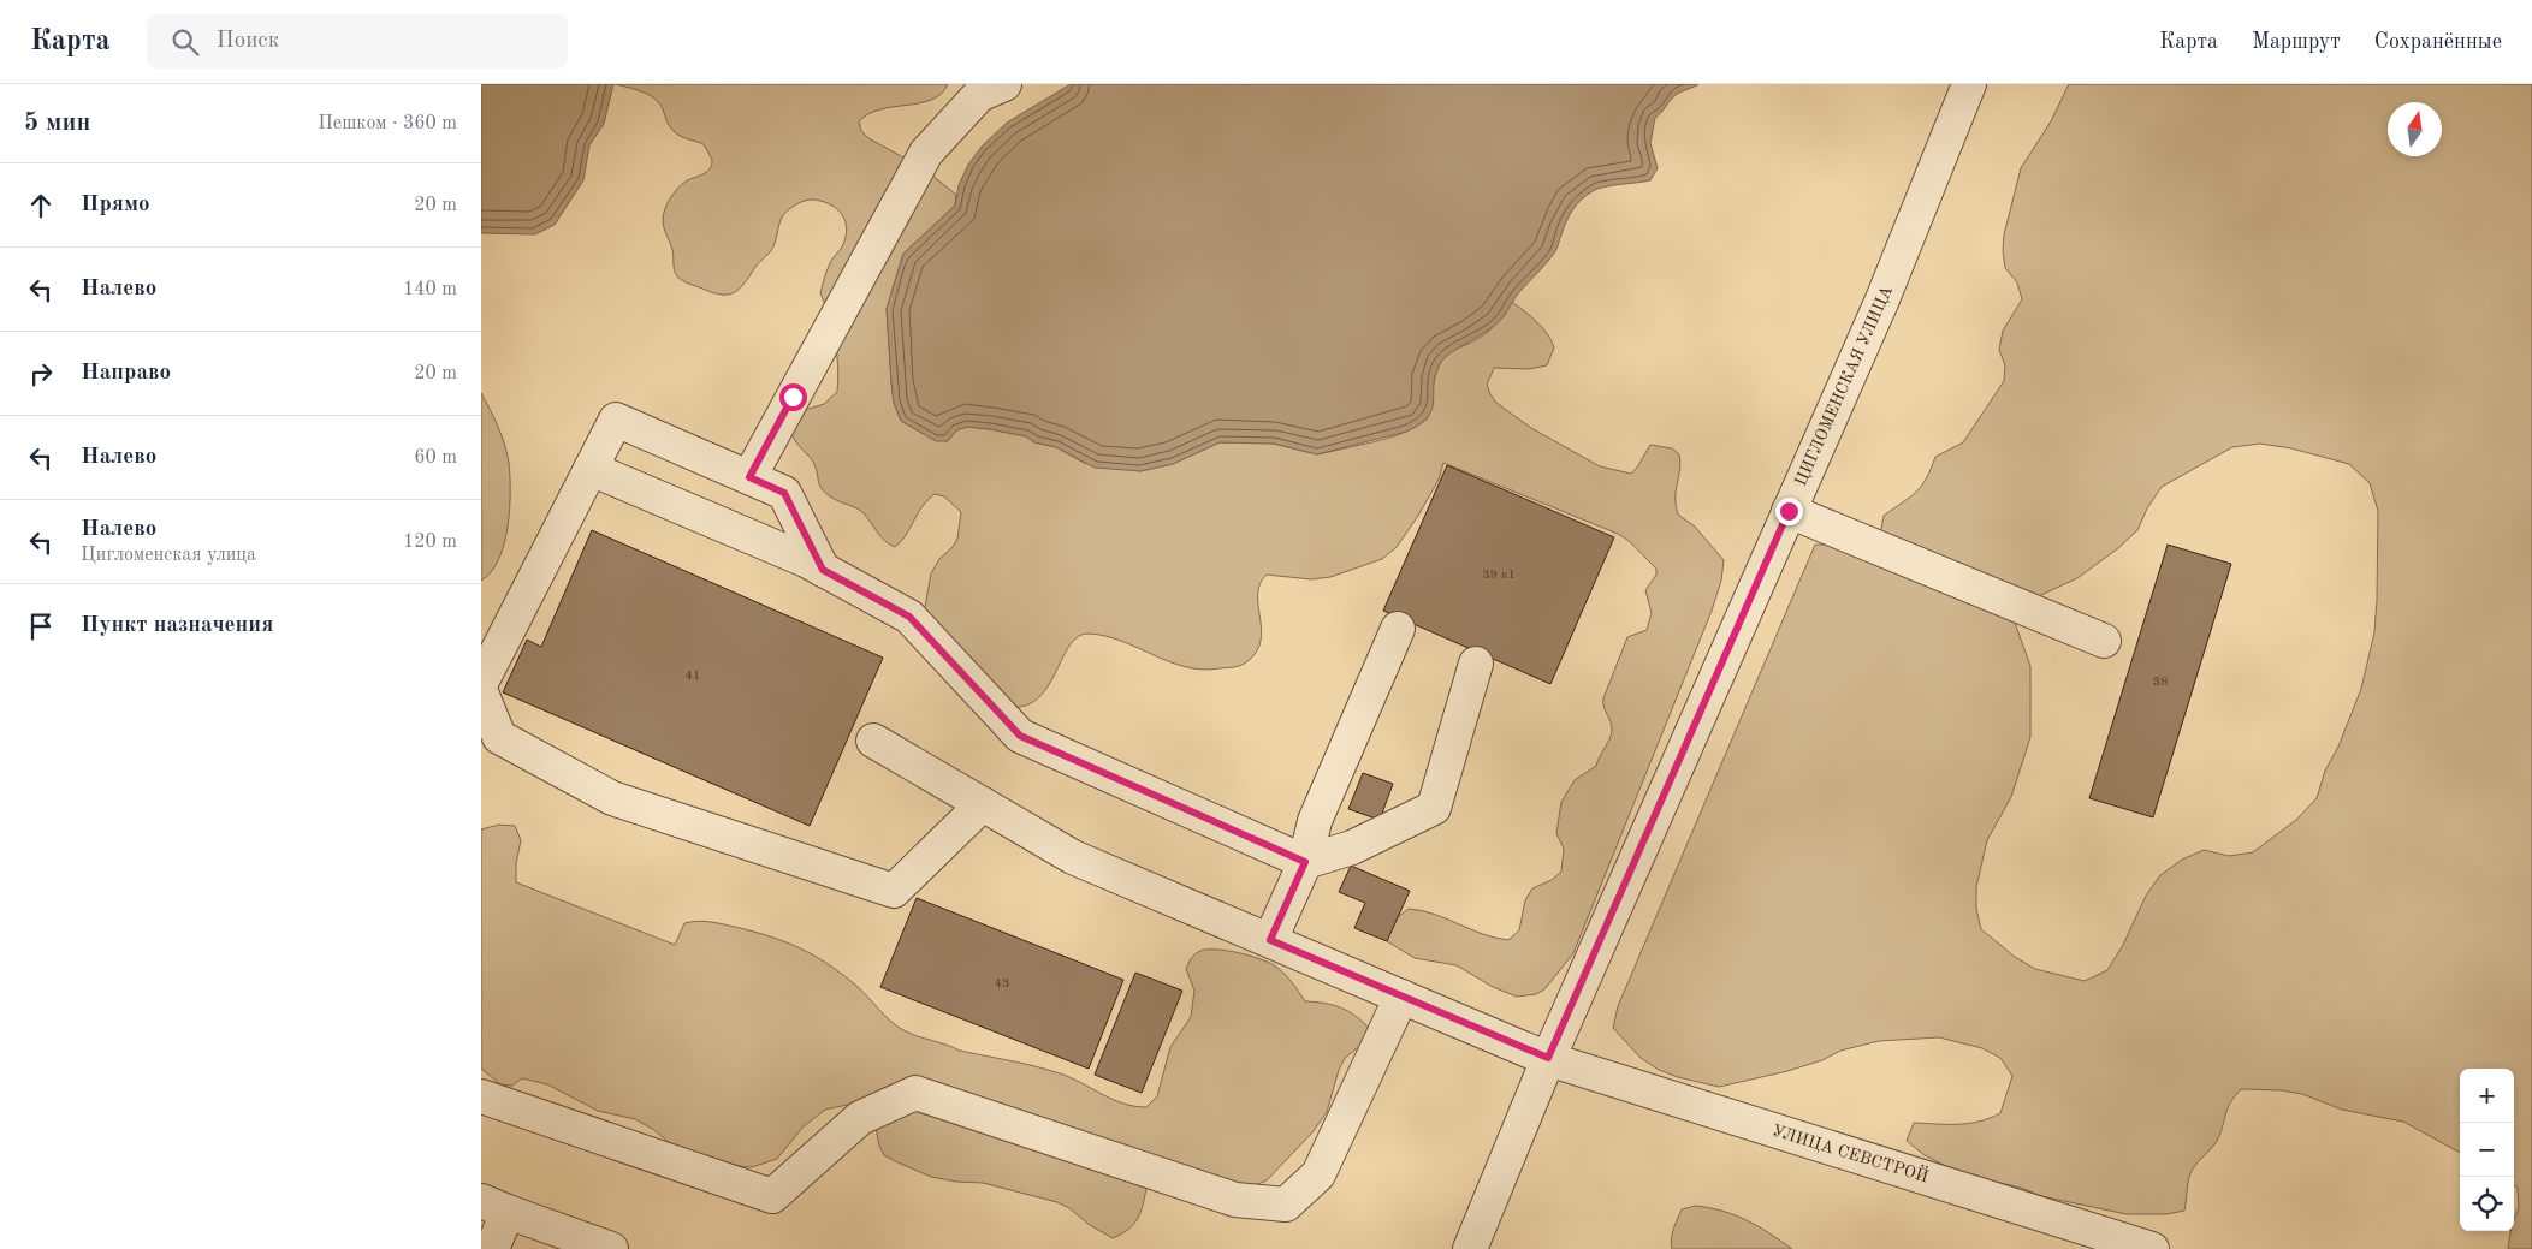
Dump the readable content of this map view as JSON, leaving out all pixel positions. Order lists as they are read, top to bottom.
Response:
{
  "streets": {
    "street": ["ЦИГЛОМЕНСКАЯ УЛИЦА", "УЛИЦА СЕВСТРОЙ"]
  },
  "crossings": [
    ["ЦИГЛОМЕНСКАЯ УЛИЦА", "УЛИЦА СЕВСТРОЙ"]
  ],
  "house_numbers": [
    "39 к1",
    "41",
    "38",
    "43"
  ],
  "north": "top",
  "page": {
    "header": "Карта",
    "search": "Поиск",
    "nav": ["Карта", "Маршрут", "Сохранённые"],
    "heading": ["5 мин", "Пешком · 360 m"],
    "list": [
      ["Прямо", "20 m"],
      ["Налево", "140 m"],
      ["Направо", "20 m"],
      ["Налево", "60 m"],
      ["Налево", "Цигломенская улица", "120 m"],
      "Пункт назначения"
    ],
    "map_buttons": ["+", "−"]
  }
}
